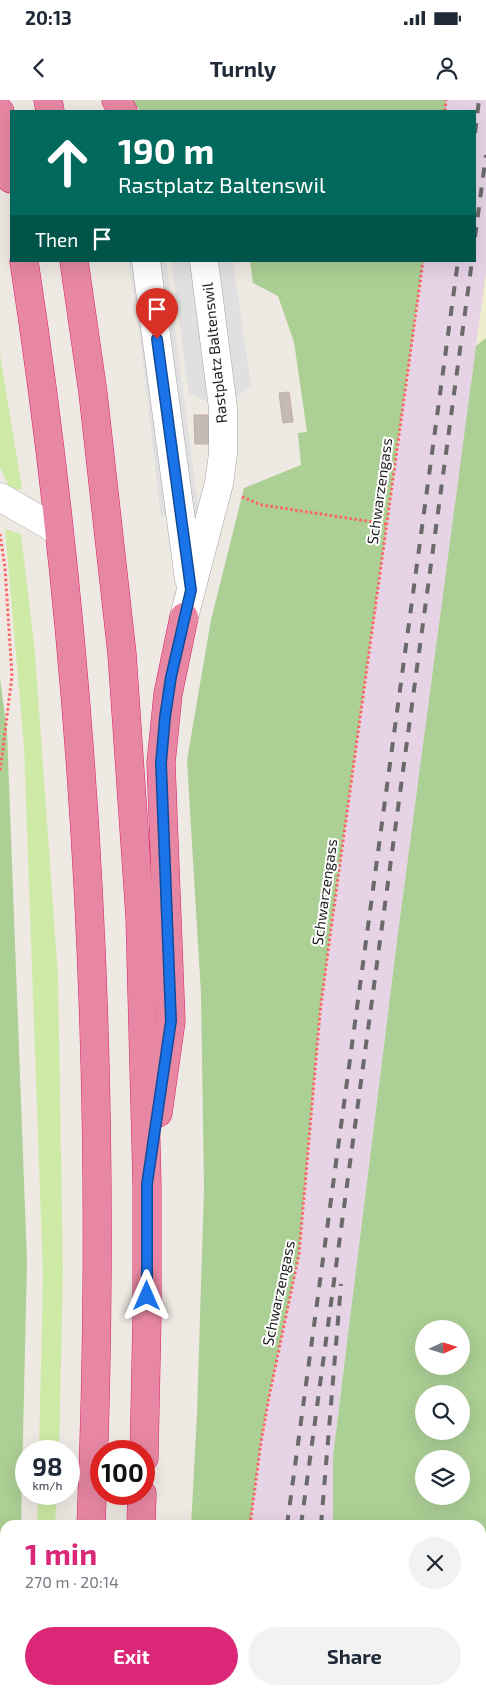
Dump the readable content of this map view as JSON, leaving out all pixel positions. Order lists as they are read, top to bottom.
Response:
{
  "streets": {
    "lane": ["Rastplatz Baltenswil"],
    "path": ["Schwarzengass"]
  },
  "north": "right",
  "page": {
    "status": "20:13",
    "header": "Turnly",
    "turn": ["190 m", "Rastplatz Baltenswil"],
    "then": "Then",
    "speed": "98 km/h",
    "limit": "100",
    "heading": ["1 min", "270 m · 20:14"],
    "buttons": ["Exit", "Share"]
  }
}
